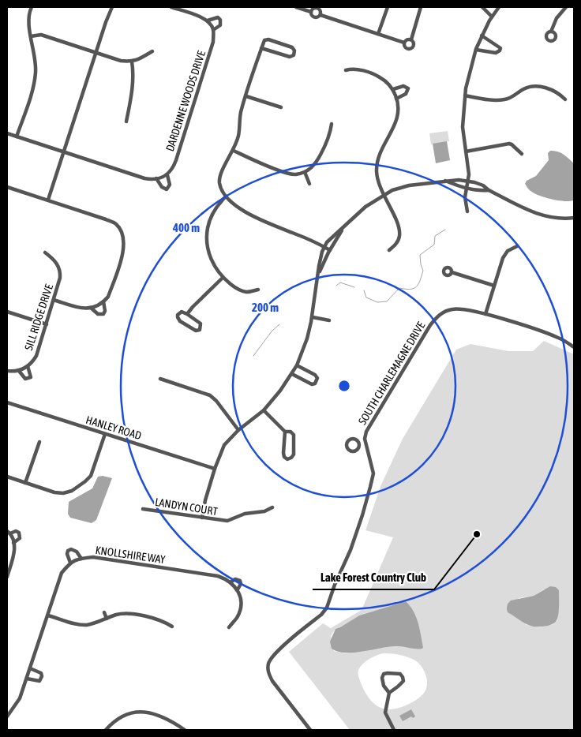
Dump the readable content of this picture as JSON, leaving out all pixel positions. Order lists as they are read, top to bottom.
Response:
{
  "streets": {
    "street": [
      "DARDENNE WOODS DRIVE",
      "SILL RIDGE DRIVE",
      "SOUTH CHARLEMAGNE DRIVE",
      "HANLEY ROAD",
      "LANDYN COURT",
      "KNOLLSHIRE WAY"
    ]
  },
  "places": ["Lake Forest Country Club"],
  "rings": ["400 m", "200 m"]
}
